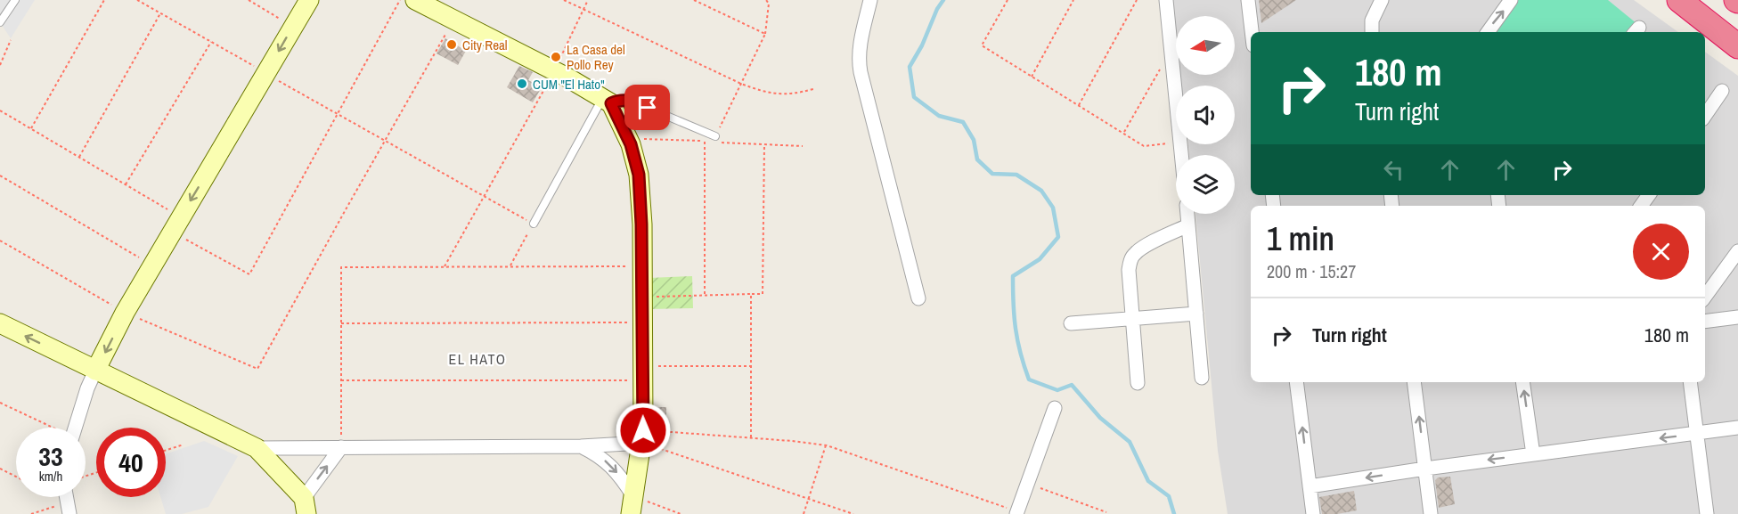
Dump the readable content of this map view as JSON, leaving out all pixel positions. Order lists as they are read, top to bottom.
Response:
{
  "districts": ["EL HATO"],
  "places": ["City Real", "La Casa del Pollo Rey", "CUM \"El Hato\""],
  "north": "left",
  "page": {
    "turn": ["180 m", "Turn right"],
    "heading": ["1 min", "200 m · 15:27"],
    "list": [
      {
        "name": "Turn right",
        "value": "180 m"
      }
    ],
    "speed": "33 km/h",
    "limit": "40"
  }
}
